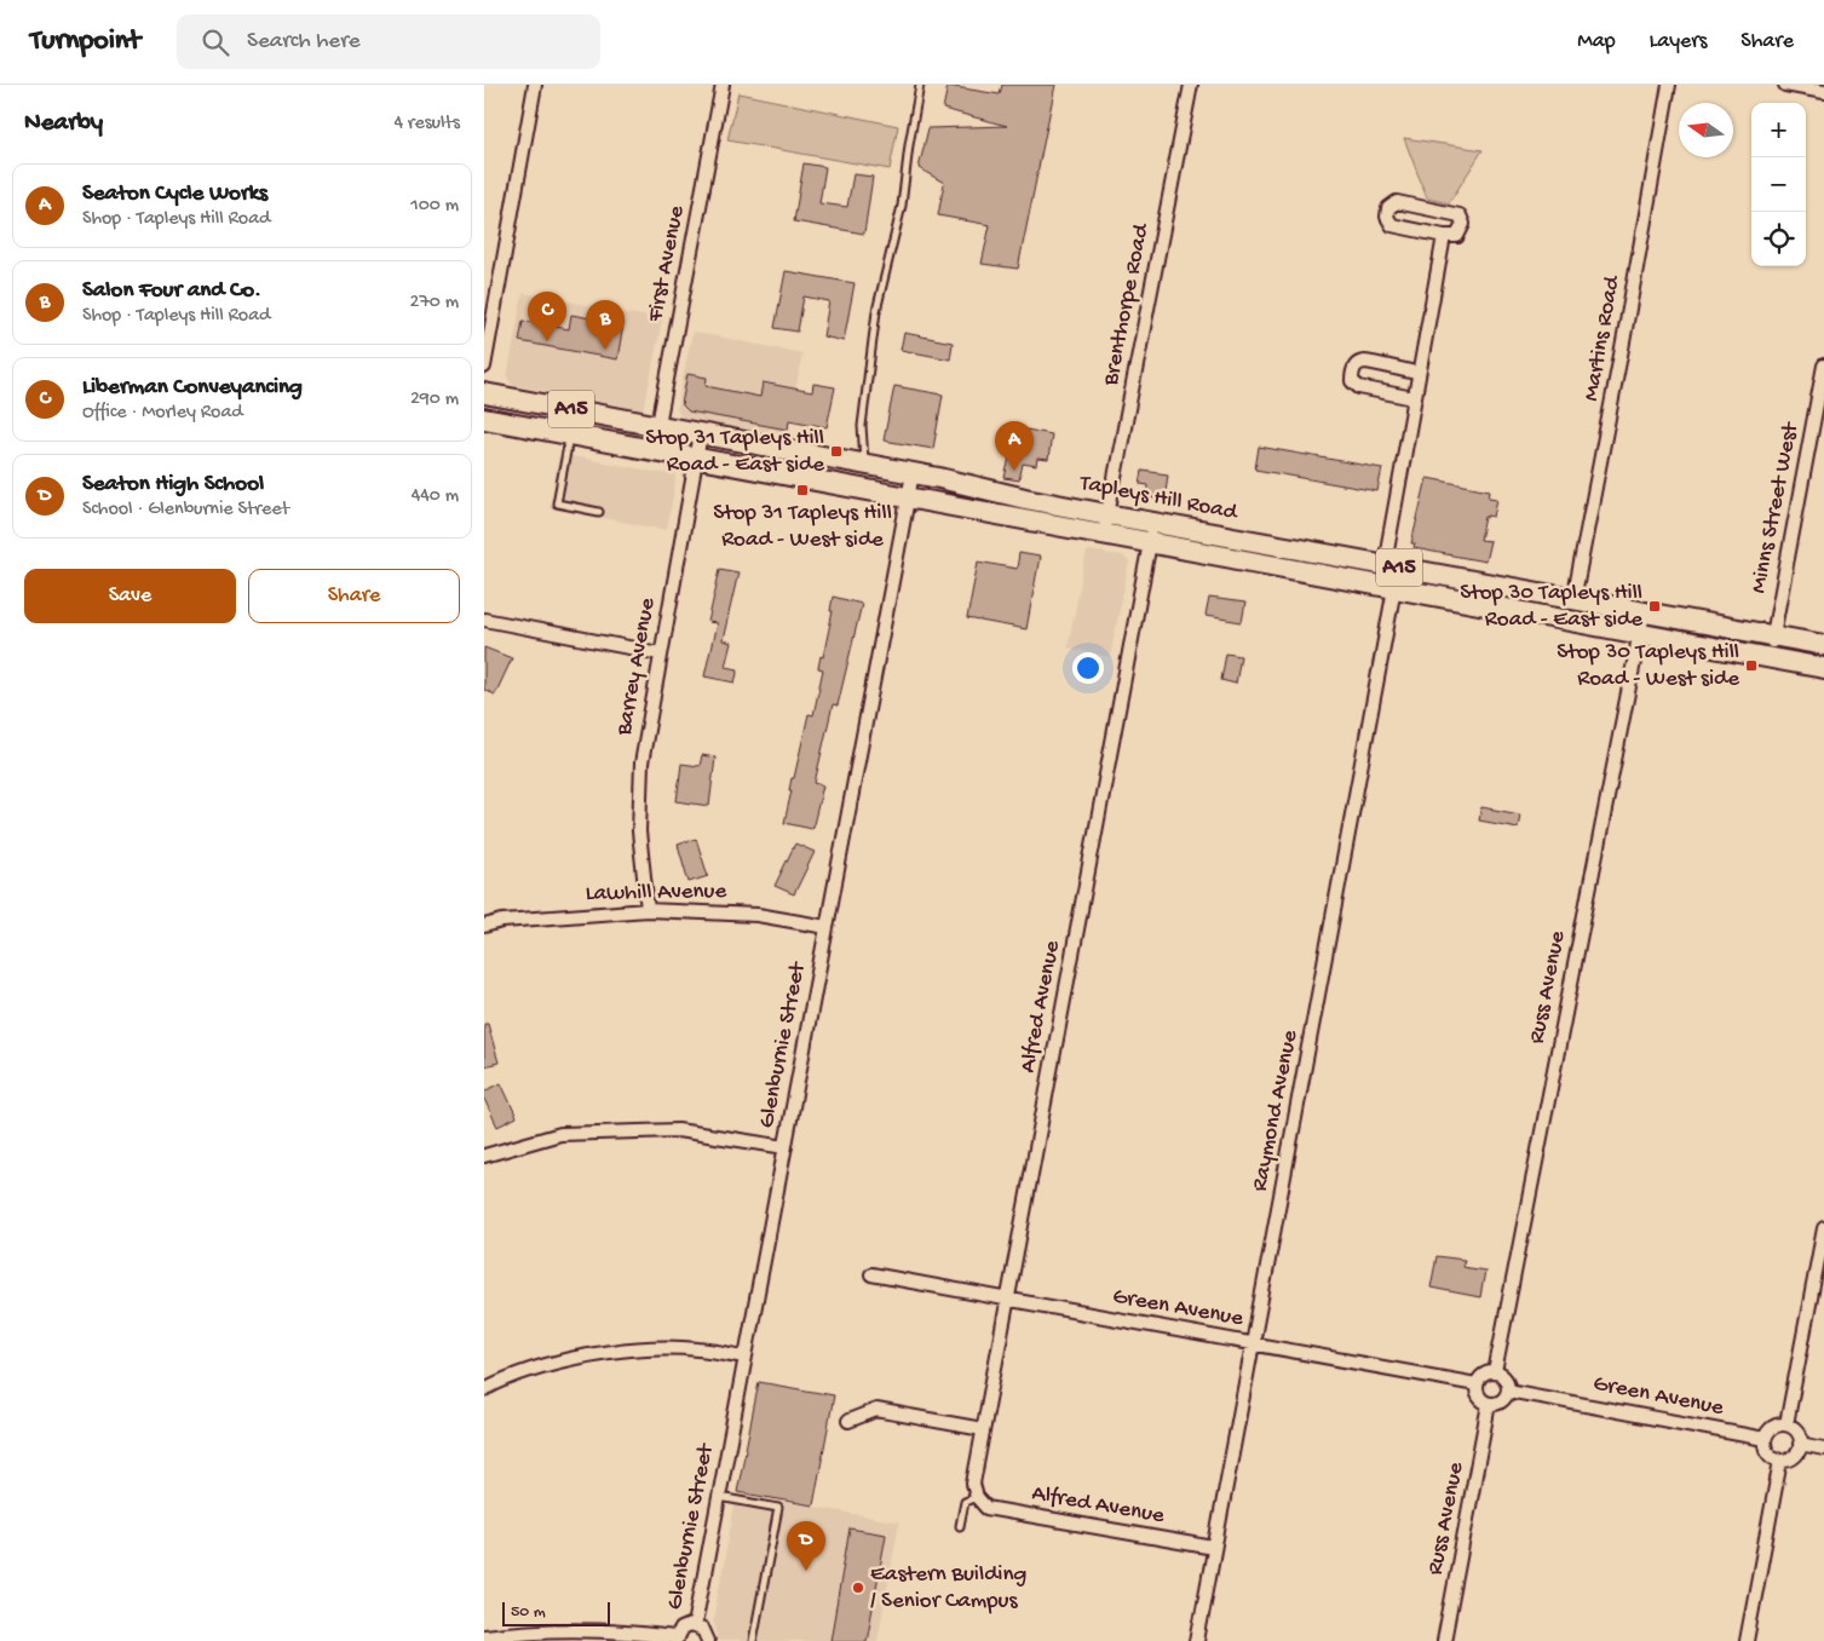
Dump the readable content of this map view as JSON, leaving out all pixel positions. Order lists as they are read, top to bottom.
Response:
{
  "streets": {
    "main road": ["A15", "Tapleys Hill Road"],
    "street": [
      "First Avenue",
      "Brenthorpe Road",
      "Martins Road",
      "Minns Street West",
      "Barrey Avenue",
      "Lawhill Avenue",
      "Russ Avenue",
      "Alfred Avenue",
      "Glenburnie Street",
      "Raymond Avenue",
      "Green Avenue"
    ]
  },
  "crossings": [
    ["First Avenue", "Tapleys Hill Road"],
    ["Brenthorpe Road", "Tapleys Hill Road"],
    ["Martins Road", "Tapleys Hill Road"],
    ["Tapleys Hill Road", "Minns Street West"],
    ["Tapleys Hill Road", "Barrey Avenue"],
    ["Tapleys Hill Road", "Russ Avenue"],
    ["Tapleys Hill Road", "Alfred Avenue"],
    ["Tapleys Hill Road", "Glenburnie Street"],
    ["Tapleys Hill Road", "Raymond Avenue"],
    ["Barrey Avenue", "Lawhill Avenue"],
    ["Lawhill Avenue", "Glenburnie Street"],
    ["Russ Avenue", "Green Avenue"],
    ["Alfred Avenue", "Raymond Avenue"],
    ["Alfred Avenue", "Green Avenue"],
    ["Raymond Avenue", "Green Avenue"]
  ],
  "places": {
    "transit": [
      "Stop 31 Tapleys Hill Road - East side",
      "Stop 31 Tapleys Hill Road - West side",
      "Stop 30 Tapleys Hill Road - East side",
      "Stop 30 Tapleys Hill Road - West side"
    ],
    "other": ["Eastern Building / Senior Campus"]
  },
  "scale_bar": "50 m",
  "north": "left",
  "page": {
    "header": "Turnpoint",
    "search": "Search here",
    "nav": ["Map", "Layers", "Share"],
    "heading": ["Nearby", "4 results"],
    "map_buttons": ["+", "−"],
    "list": [
      {
        "mark": "A",
        "name": "Seaton Cycle Works",
        "note": "Shop · Tapleys Hill Road",
        "value": "100 m"
      },
      {
        "mark": "B",
        "name": "Salon Four and Co.",
        "note": "Shop · Tapleys Hill Road",
        "value": "270 m"
      },
      {
        "mark": "C",
        "name": "Liberman Conveyancing",
        "note": "Office · Morley Road",
        "value": "290 m"
      },
      {
        "mark": "D",
        "name": "Seaton High School",
        "note": "School · Glenburnie Street",
        "value": "440 m"
      }
    ],
    "pins": [
      "C",
      "B",
      "A",
      "D"
    ],
    "buttons": ["Save", "Share"],
    "scale": "50 m"
  }
}
